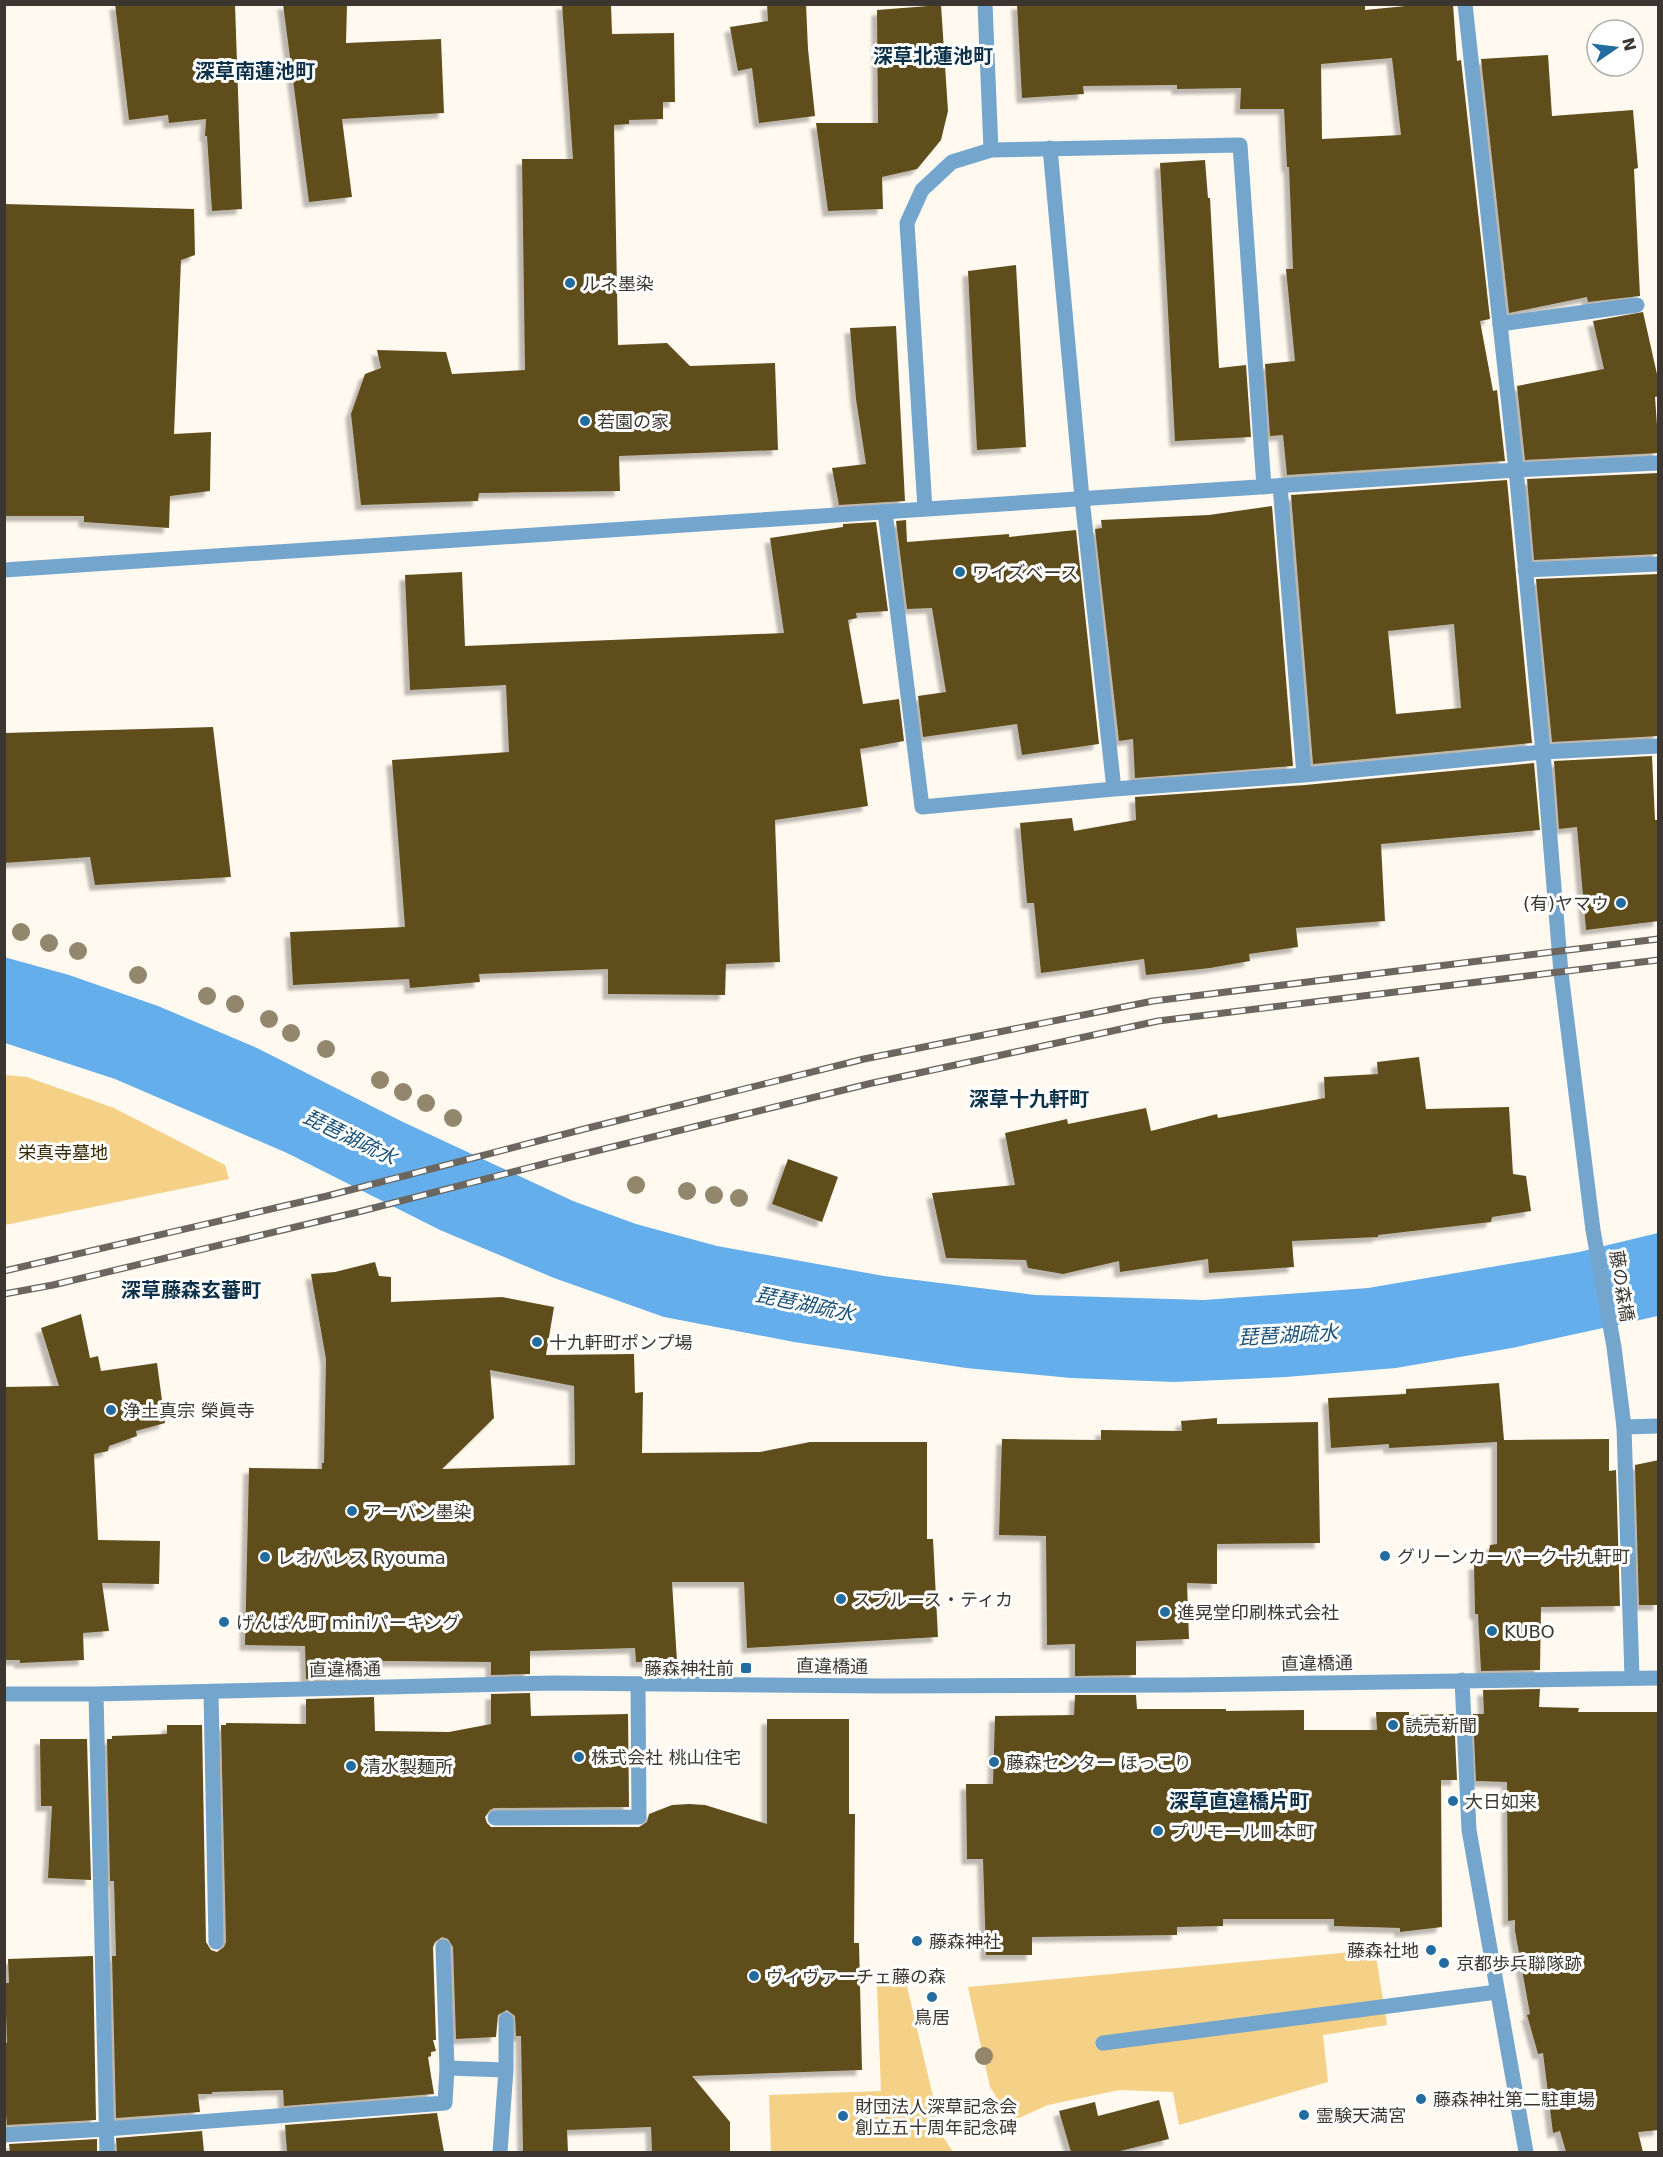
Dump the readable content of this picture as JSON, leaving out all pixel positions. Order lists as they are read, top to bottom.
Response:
{
  "streets": {
    "street": ["藤の森橋", "直違橋通"]
  },
  "crossings": [
    ["藤の森橋", "直違橋通"]
  ],
  "districts": [
    "深草北蓮池町",
    "深草南蓮池町",
    "深草十九軒町",
    "深草藤森玄蕃町",
    "深草直違橋片町"
  ],
  "water": ["琵琶湖疏水"],
  "parks": ["栄真寺墓地"],
  "places": {
    "other": [
      "ルネ墨染",
      "若園の家",
      "ワイズベース",
      "(有)ヤマウ",
      "十九軒町ポンプ場",
      "浄土真宗 榮眞寺",
      "アーバン墨染",
      "グリーンカーパーク十九軒町",
      "レオパレス Ryouma",
      "スプルース・ティカ",
      "進晃堂印刷株式会社",
      "げんばん町 miniパーキング",
      "KUBO",
      "読売新聞",
      "株式会社 桃山住宅",
      "藤森センター ほっこり",
      "清水製麺所",
      "大日如来",
      "プリモールⅢ 本町",
      "藤森神社",
      "藤森社地",
      "京都歩兵聯隊跡",
      "ヴィヴァーチェ藤の森",
      "鳥居",
      "藤森神社第二駐車場",
      "霊験天満宮",
      "財団法人深草記念会 創立五十周年記念碑"
    ],
    "transit": ["藤森神社前"]
  },
  "north": "right"
}
